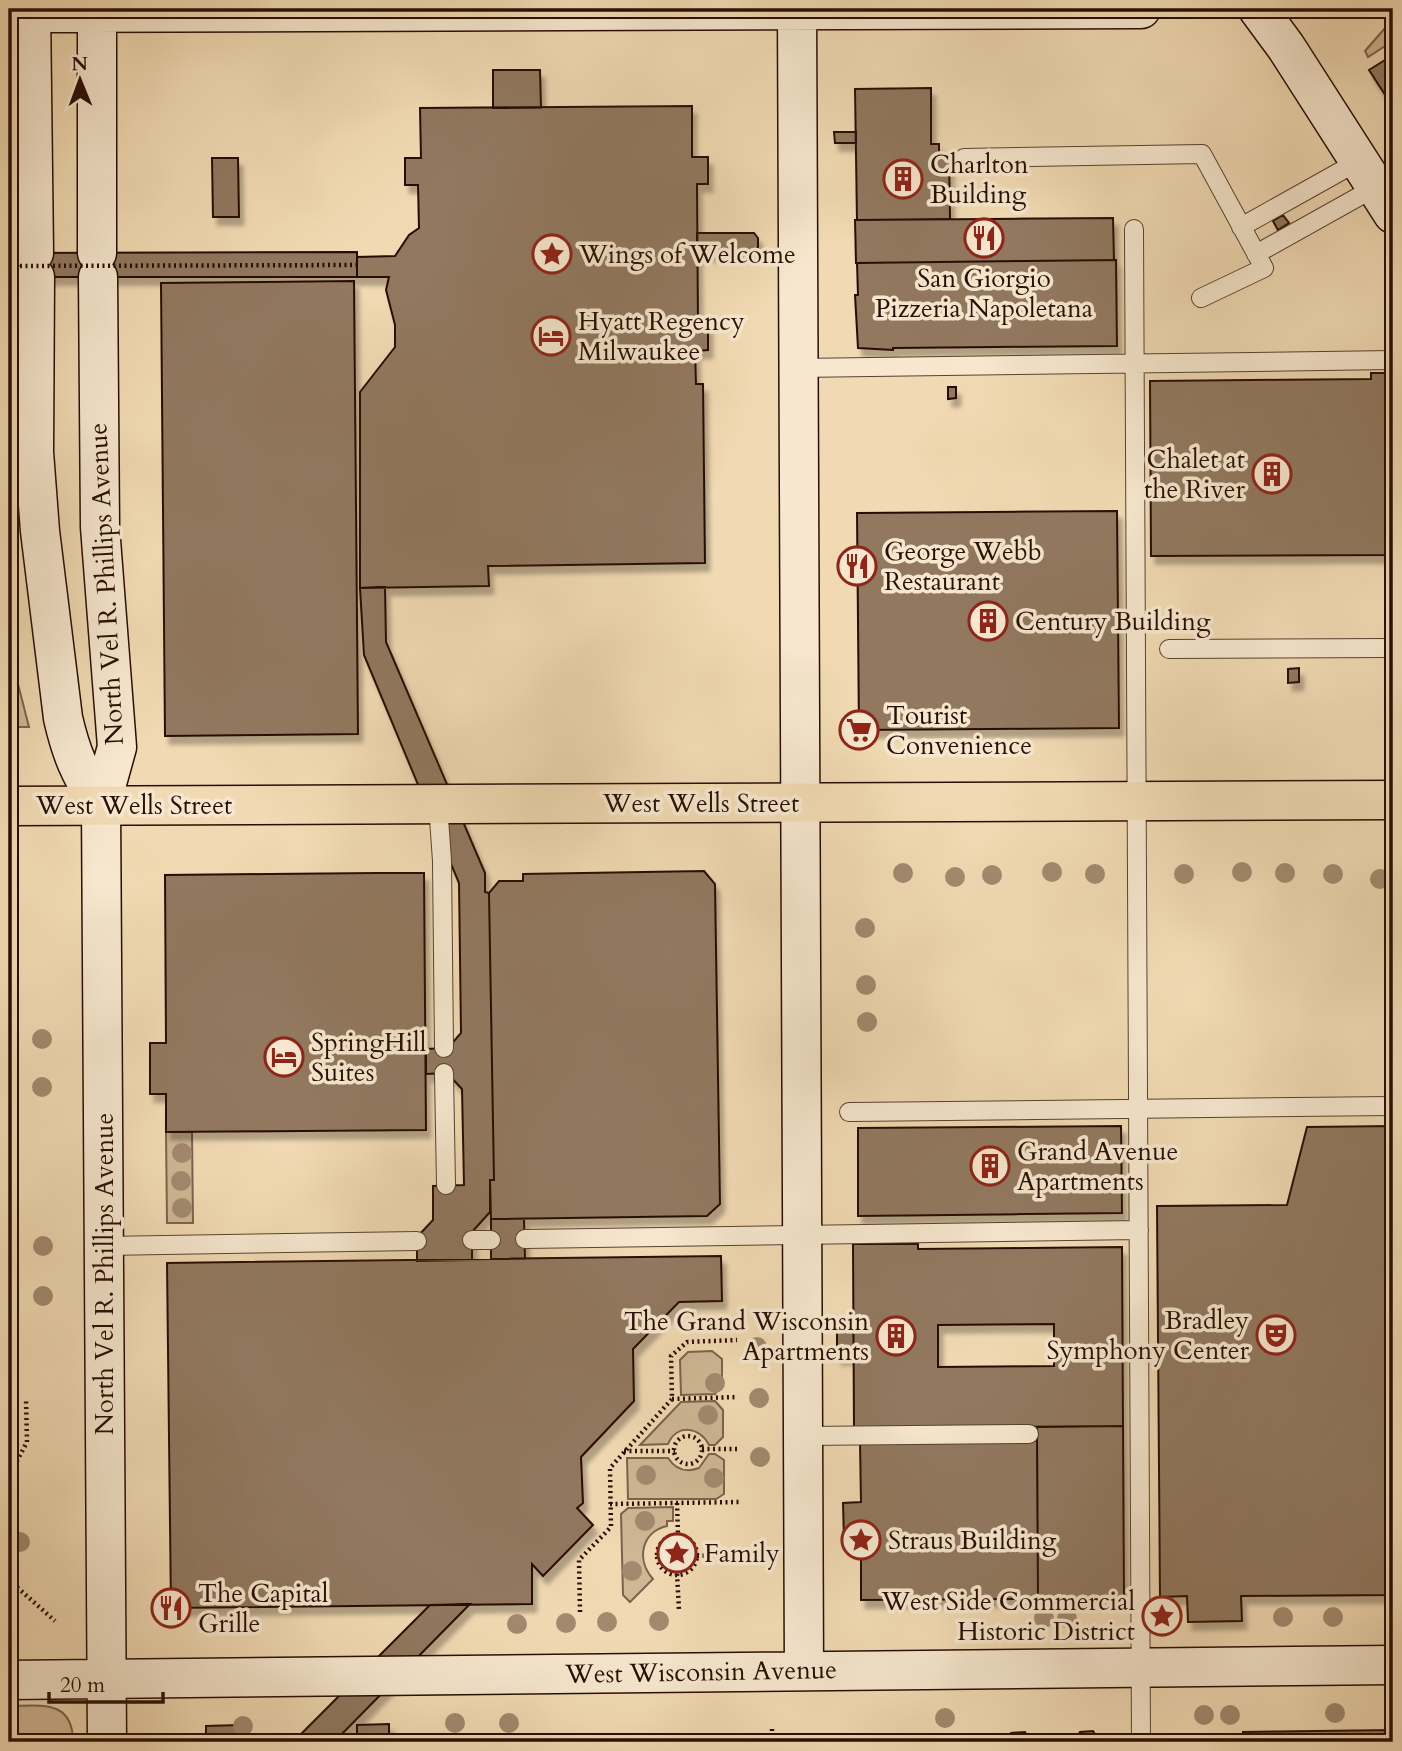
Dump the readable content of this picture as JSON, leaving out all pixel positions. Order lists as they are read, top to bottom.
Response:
{
  "streets": {
    "main road": ["West Wells Street"],
    "street": ["North Vel R. Phillips Avenue", "West Wisconsin Avenue"]
  },
  "crossings": [
    ["North Vel R. Phillips Avenue", "West Wells Street"],
    ["North Vel R. Phillips Avenue", "West Wisconsin Avenue"]
  ],
  "places": {
    "building": [
      "Charlton Building",
      "Chalet at the River",
      "Century Building",
      "Grand Avenue Apartments",
      "The Grand Wisconsin Apartments"
    ],
    "restaurant": ["San Giorgio Pizzeria Napoletana", "George Webb Restaurant", "The Capital Grille"],
    "place": [
      "Wings of Welcome",
      "Straus Building",
      "Family",
      "West Side Commercial Historic District"
    ],
    "hotel": ["Hyatt Regency Milwaukee", "SpringHill Suites"],
    "supermarket": ["Tourist Convenience"],
    "theatre": ["Bradley Symphony Center"]
  },
  "scale_bar": "20 m",
  "north": "top"
}
